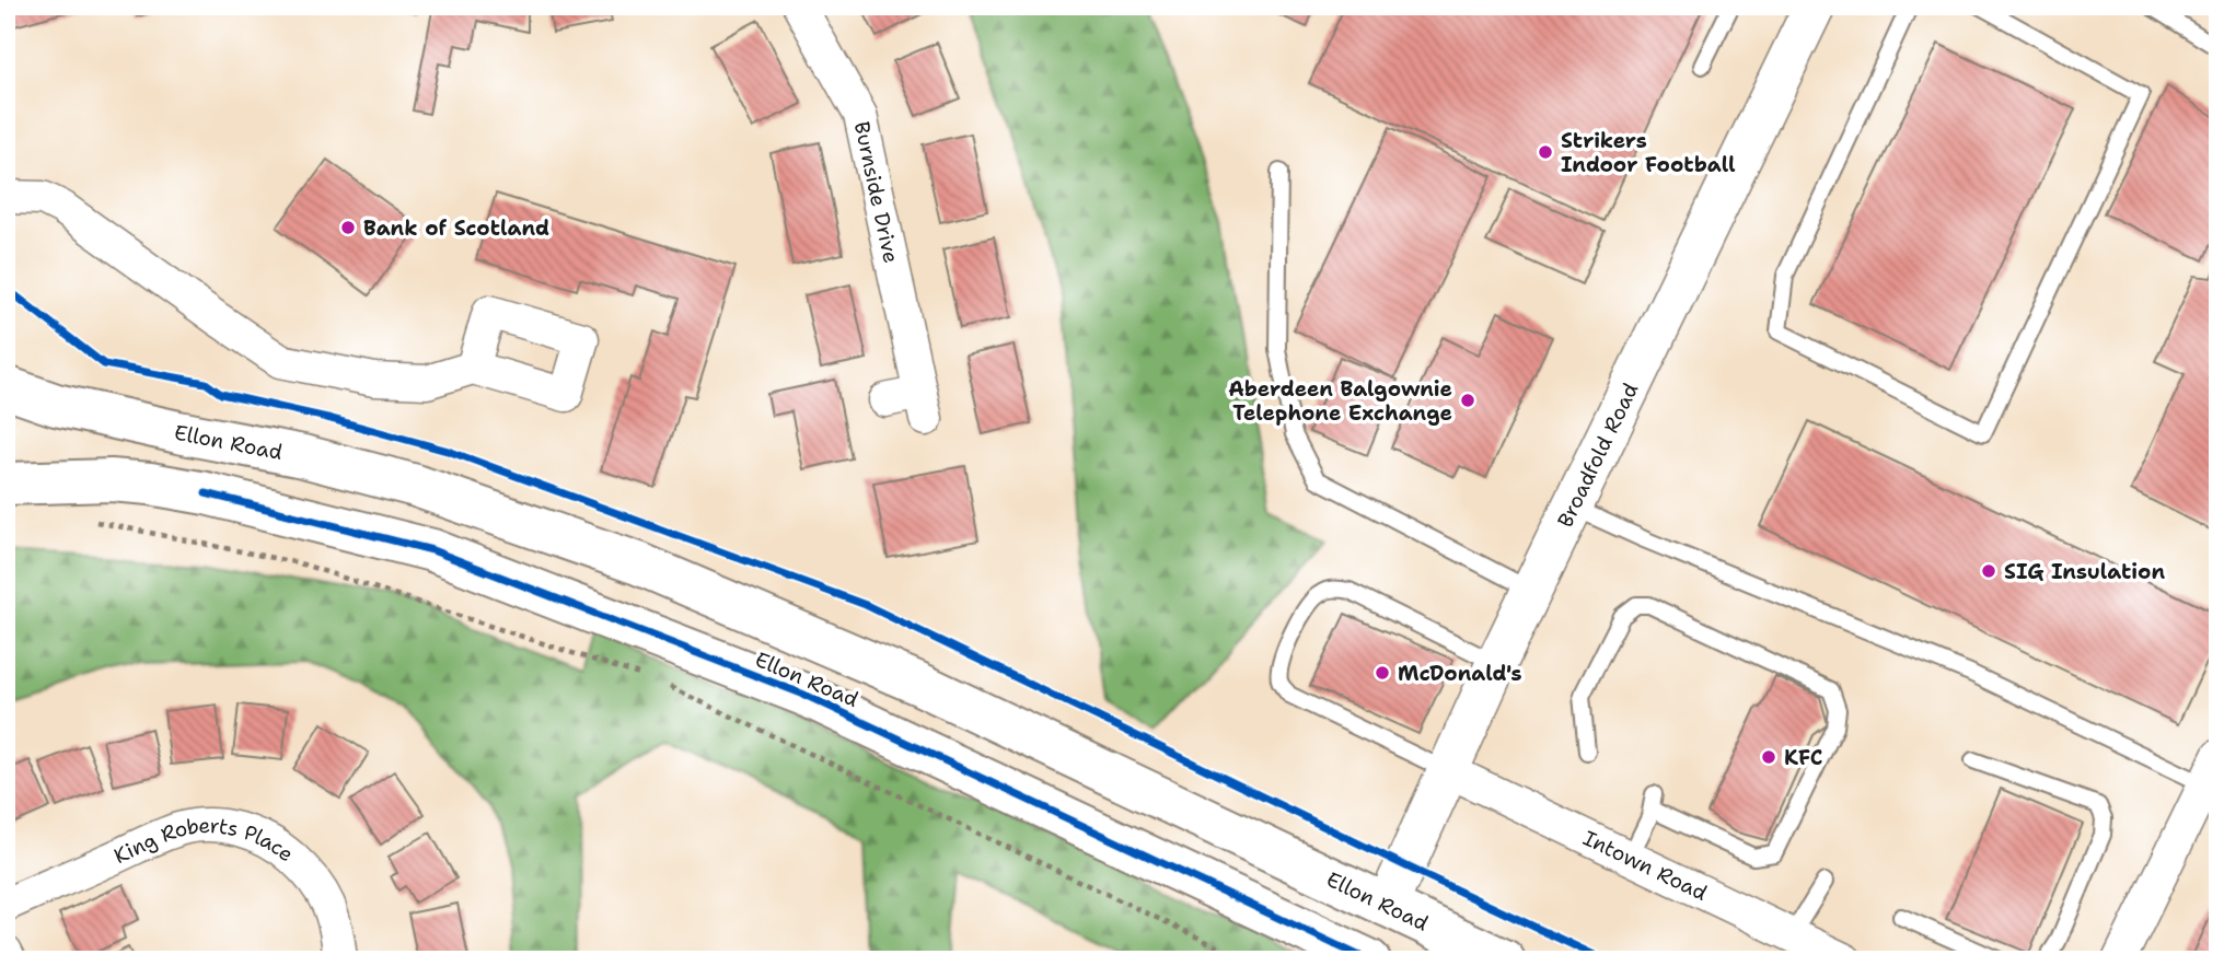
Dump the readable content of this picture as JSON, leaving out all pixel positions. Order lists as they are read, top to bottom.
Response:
{
  "streets": {
    "main road": ["Ellon Road"],
    "street": [
      "Burnside Drive",
      "Broadfold Road",
      "King Roberts Place",
      "Intown Road"
    ]
  },
  "crossings": [
    ["Ellon Road", "Broadfold Road"],
    ["Broadfold Road", "Intown Road"]
  ],
  "places": [
    "Strikers Indoor Football",
    "Bank of Scotland",
    "Aberdeen Balgownie Telephone Exchange",
    "SIG Insulation",
    "McDonald's",
    "KFC"
  ]
}
